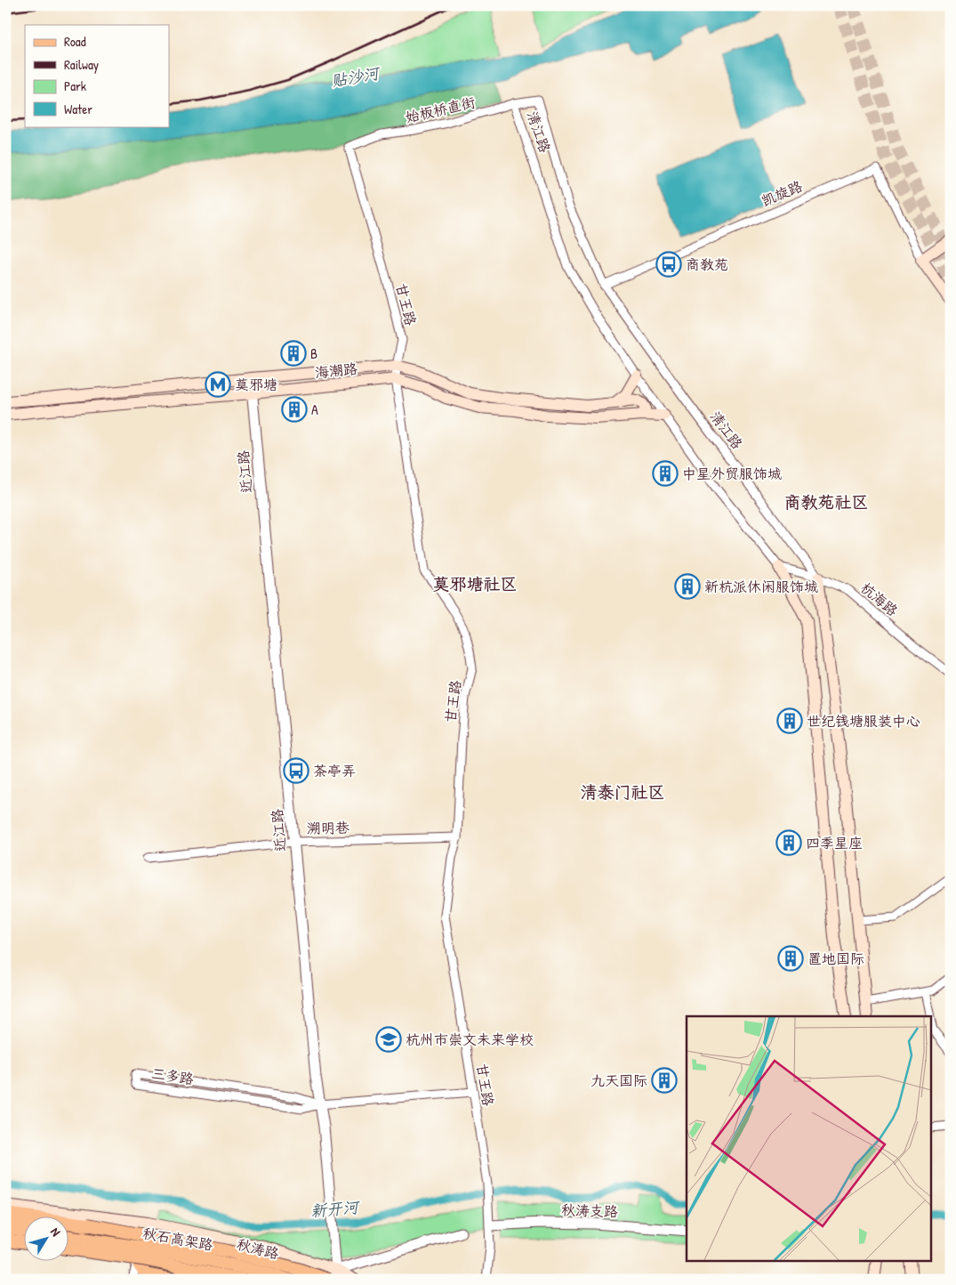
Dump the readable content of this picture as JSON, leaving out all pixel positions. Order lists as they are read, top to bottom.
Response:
{
  "streets": {
    "main road": [
      "清江路",
      "海潮路",
      "秋石高架路",
      "秋涛路"
    ],
    "street": [
      "始板桥直街",
      "凯旋路",
      "甘王路",
      "近江路",
      "杭海路",
      "溯明巷",
      "三多路",
      "秋涛支路"
    ]
  },
  "crossings": [
    ["始板桥直街", "清江路"],
    ["始板桥直街", "甘王路"],
    ["清江路", "凯旋路"],
    ["清江路", "海潮路"],
    ["清江路", "杭海路"],
    ["甘王路", "海潮路"],
    ["甘王路", "溯明巷"],
    ["甘王路", "三多路"],
    ["甘王路", "秋涛支路"],
    ["海潮路", "近江路"],
    ["近江路", "溯明巷"],
    ["近江路", "三多路"]
  ],
  "districts": ["商教苑社区", "莫邪塘社区", "清泰门社区"],
  "water": ["贴沙河", "新开河"],
  "places": {
    "bus stop": ["商教苑", "茶亭弄"],
    "building": [
      "B",
      "A",
      "中星外贸服饰城",
      "新杭派休闲服饰城",
      "世纪钱塘服装中心",
      "四季星座",
      "置地国际",
      "九天国际"
    ],
    "metro station": ["莫邪塘"],
    "school or university": ["杭州市崇文未来学校"]
  },
  "legend": [
    "Road",
    "Railway",
    "Park",
    "Water"
  ],
  "north": "top right"
}
